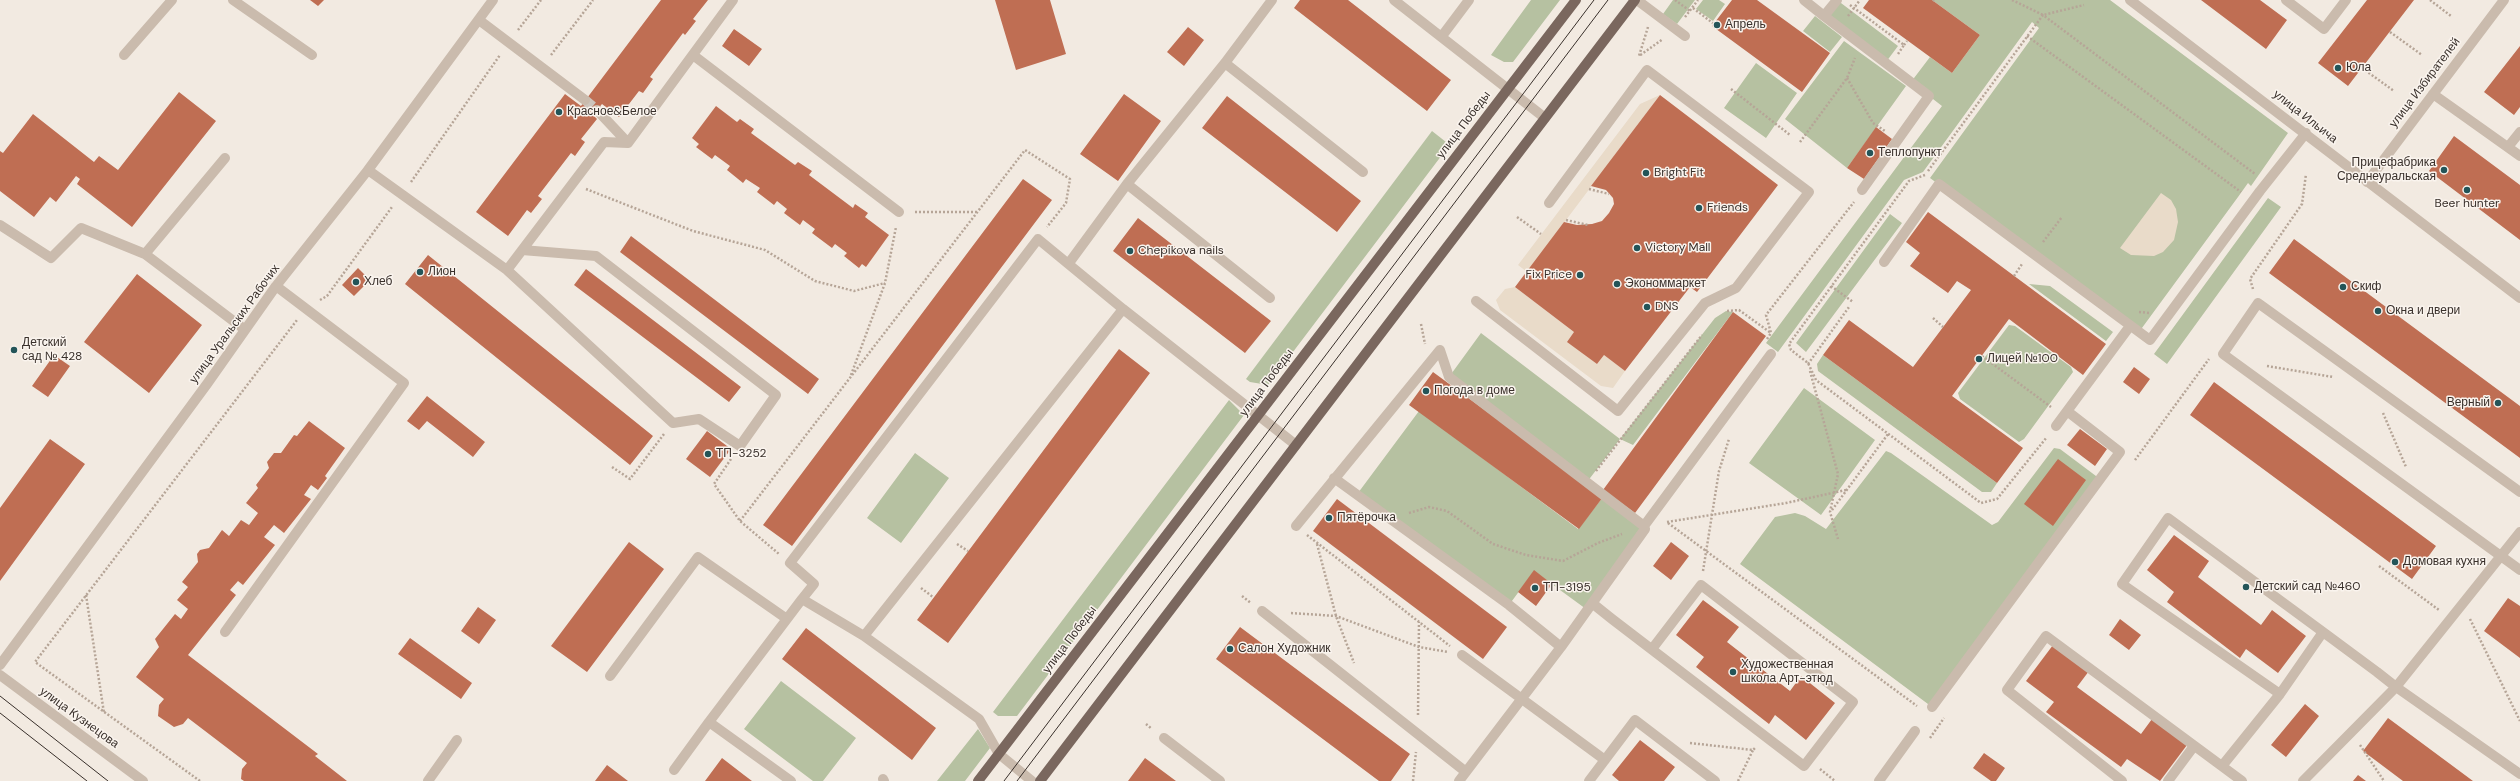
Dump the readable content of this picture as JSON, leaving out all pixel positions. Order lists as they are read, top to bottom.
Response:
{
  "streets": {
    "main road": ["улица Победы"],
    "street": [
      "улица Избирателей",
      "улица Ильича",
      "улица Уральских Рабочих",
      "улица Кузнецова"
    ]
  },
  "crossings": [
    ["улица Избирателей", "улица Ильича"]
  ],
  "places": [
    "Апрель",
    "Юла",
    "Красное&Белое",
    "Теплопункт",
    "Прицефабрика Среднеуральская",
    "Bright Fit",
    "Beer hunter",
    "Friends",
    "Victory Mall",
    "Chepikova nails",
    "Лион",
    "Fix Price",
    "Хлеб",
    "Экономмаркет",
    "Скиф",
    "DNS",
    "Окна и двери",
    "Детский сад № 428",
    "Лицей №100",
    "Погода в доме",
    "Верный",
    "ТП-3252",
    "Пятёрочка",
    "Домовая кухня",
    "Детский сад №460",
    "ТП-3195",
    "Салон Художник",
    "Художественная школа Арт-этюд"
  ]
}
